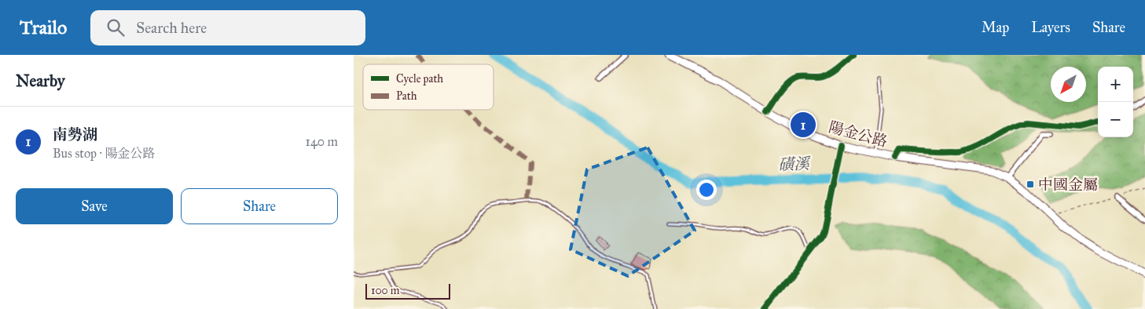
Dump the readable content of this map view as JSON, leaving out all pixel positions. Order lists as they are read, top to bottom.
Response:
{
  "streets": {
    "main road": ["陽金公路"]
  },
  "water": ["磺溪"],
  "places": {
    "transit": ["中國金屬"]
  },
  "legend": ["Cycle path", "Path"],
  "scale_bar": "100 m",
  "north": "bottom left",
  "page": {
    "header": "Trailo",
    "search": "Search here",
    "nav": ["Map", "Layers", "Share"],
    "heading": "Nearby",
    "map_buttons": ["+", "−"],
    "list": [
      {
        "mark": "1",
        "name": "南勢湖",
        "note": "Bus stop · 陽金公路",
        "value": "140 m"
      }
    ],
    "pins": "1",
    "buttons": ["Save", "Share"],
    "scale": "100 m"
  }
}
